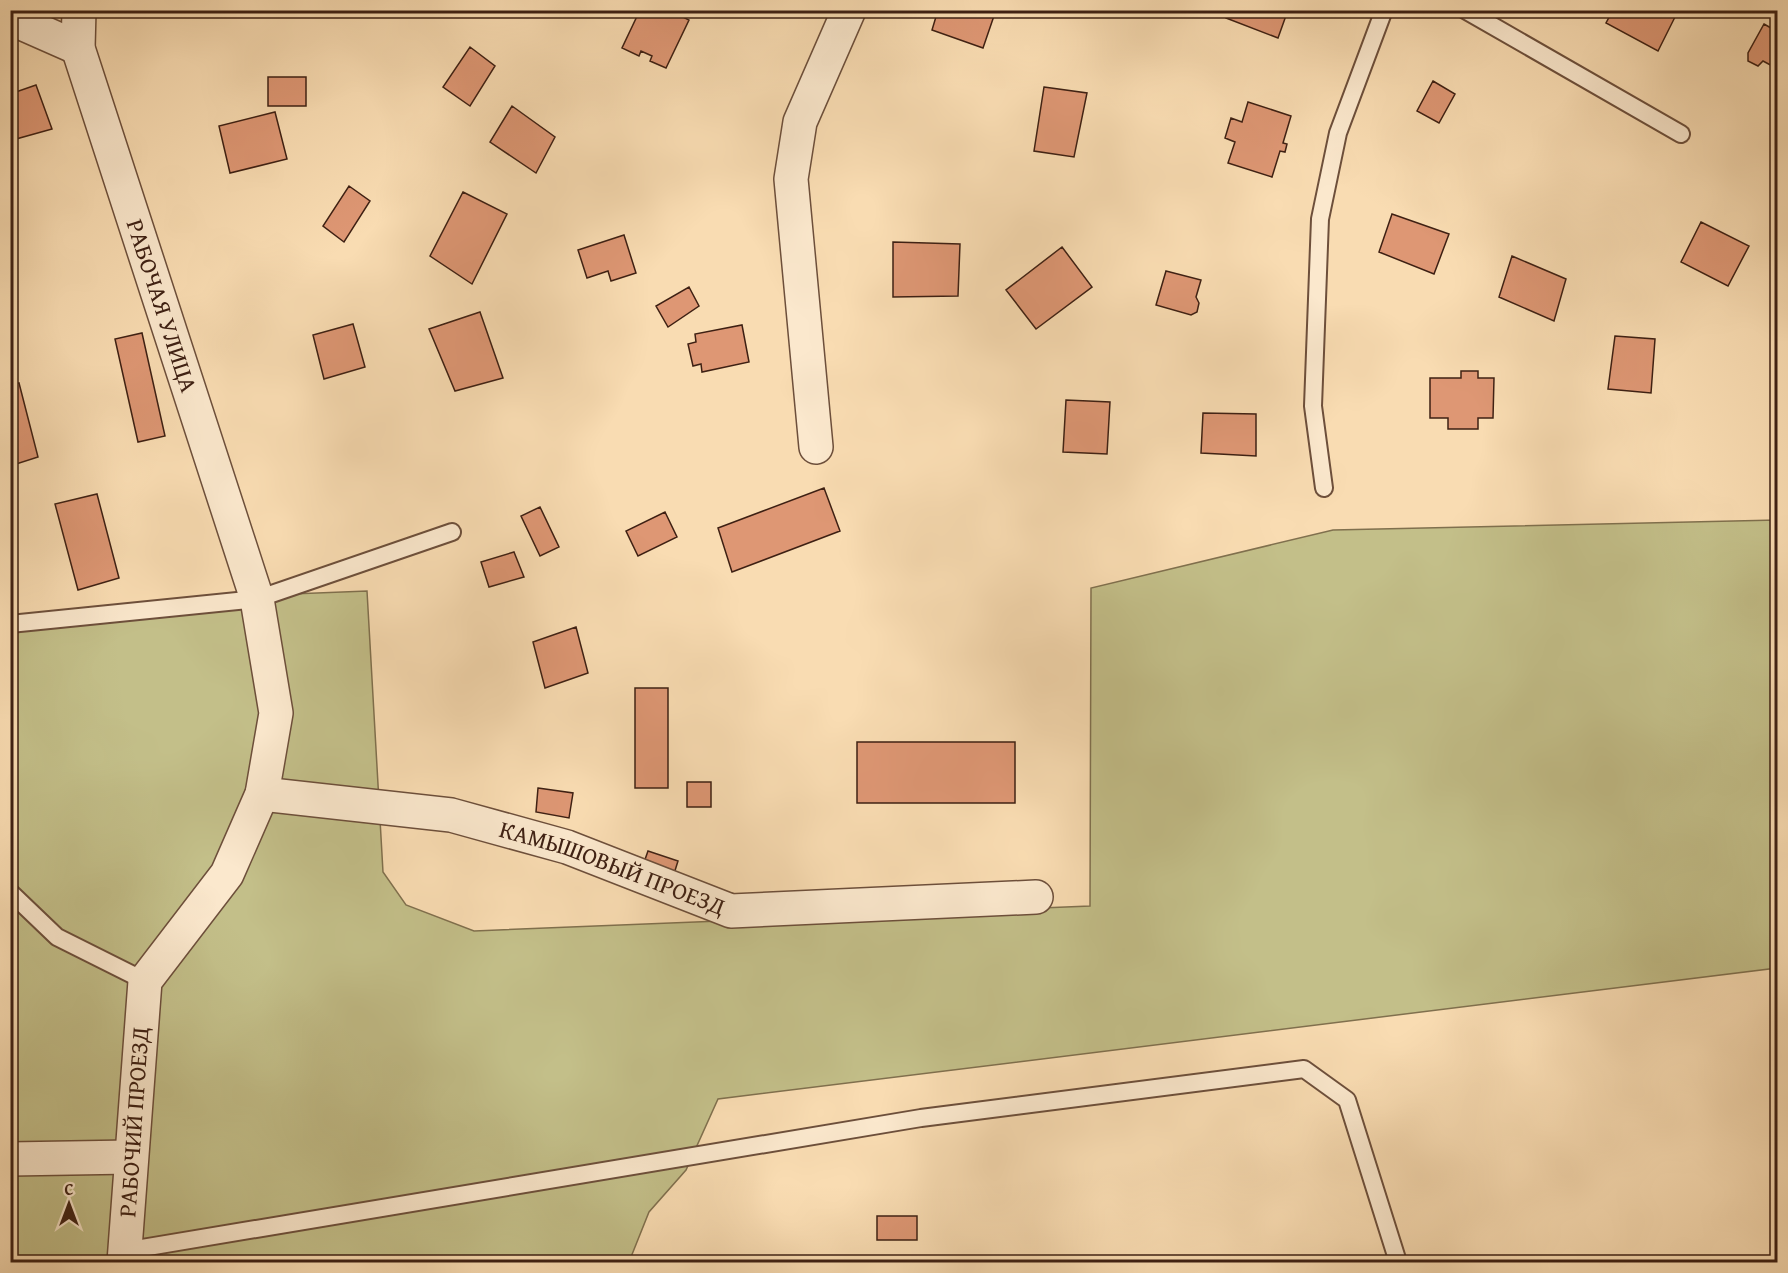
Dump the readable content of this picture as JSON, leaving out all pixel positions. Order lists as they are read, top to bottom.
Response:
{
  "streets": {
    "street": ["РАБОЧАЯ УЛИЦА", "КАМЫШОВЫЙ ПРОЕЗД", "РАБОЧИЙ ПРОЕЗД"]
  },
  "crossings": [
    ["РАБОЧАЯ УЛИЦА", "КАМЫШОВЫЙ ПРОЕЗД"],
    ["РАБОЧАЯ УЛИЦА", "РАБОЧИЙ ПРОЕЗД"]
  ],
  "north": "top"
}
